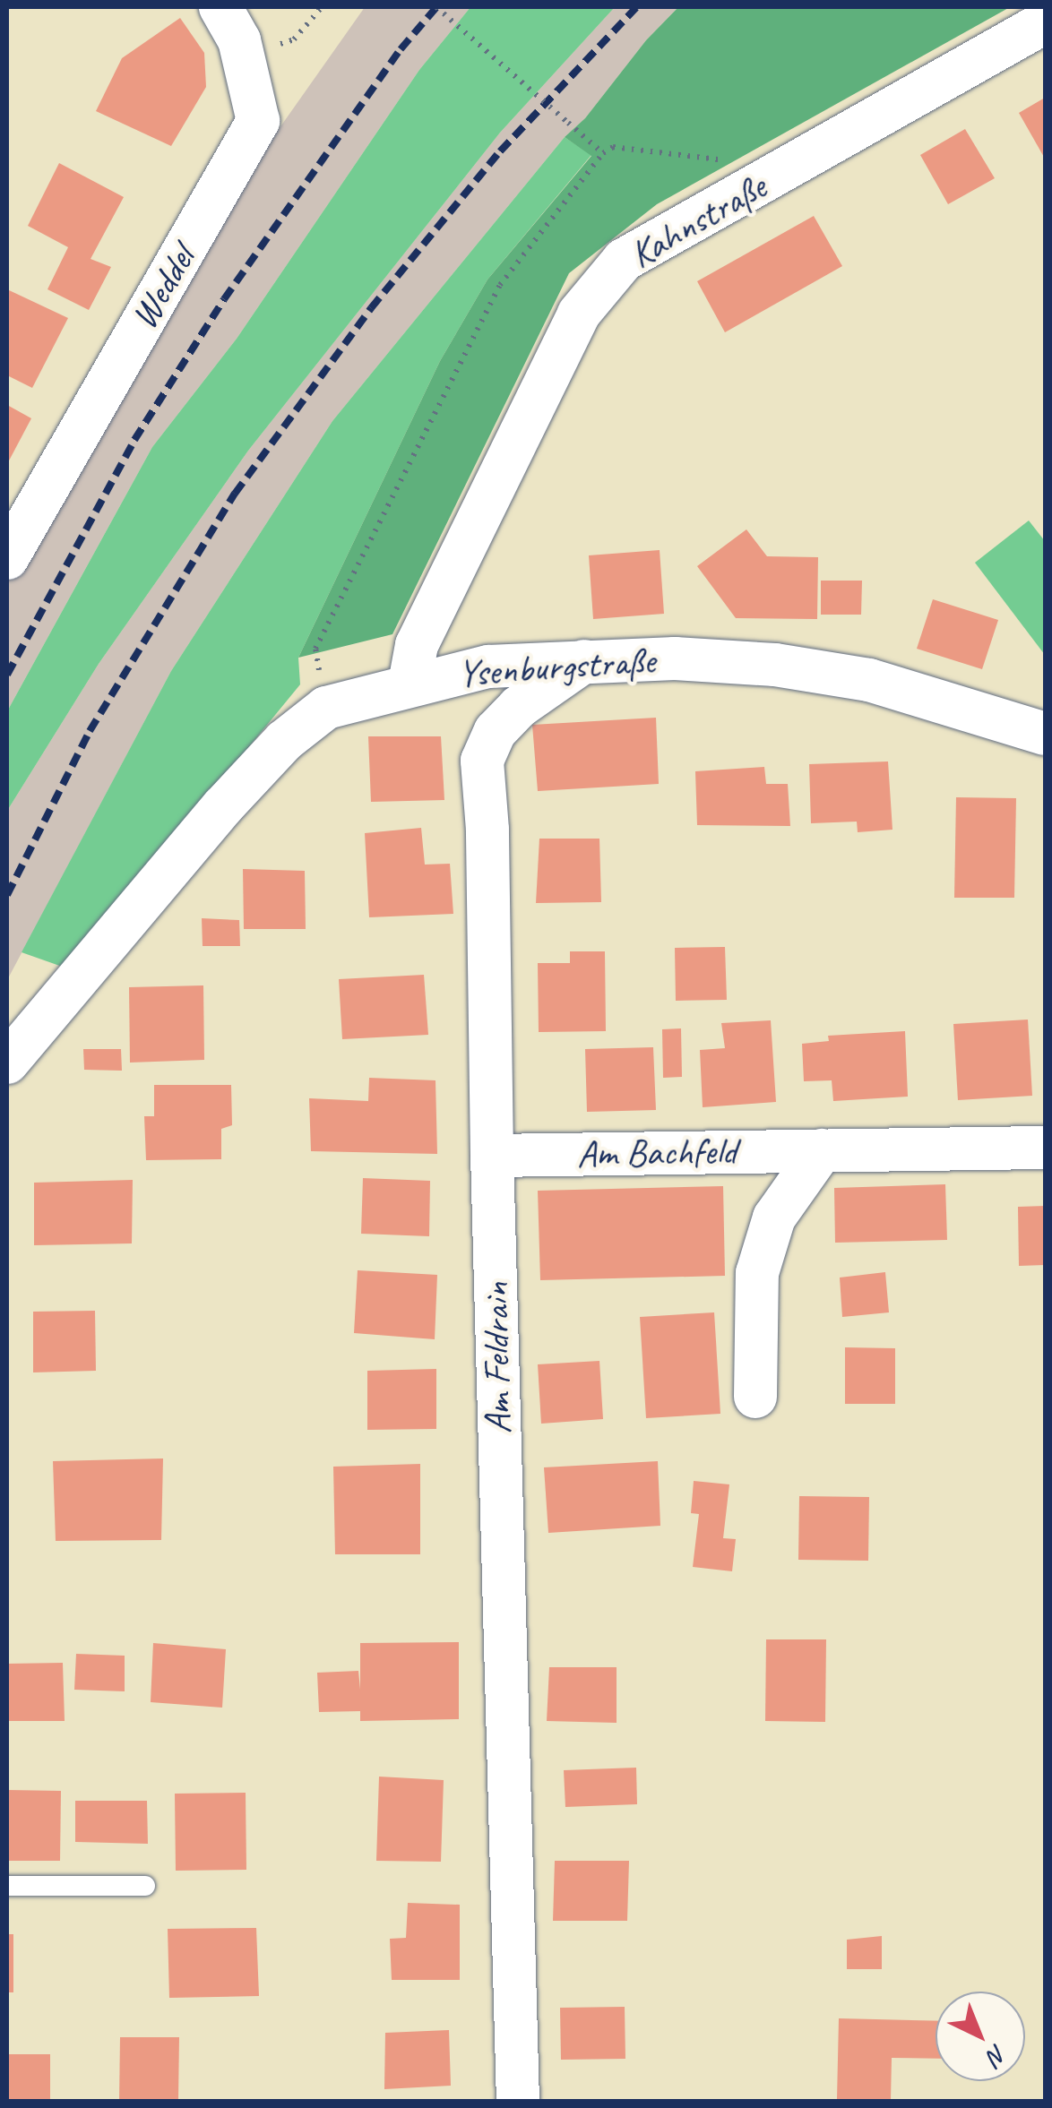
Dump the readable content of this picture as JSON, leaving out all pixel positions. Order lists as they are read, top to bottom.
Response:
{
  "streets": {
    "street": [
      "Kahnstraße",
      "Weddel",
      "Ysenburgstraße",
      "Am Bachfeld",
      "Am Feldrain"
    ]
  },
  "crossings": [
    ["Kahnstraße", "Ysenburgstraße"],
    ["Ysenburgstraße", "Am Feldrain"],
    ["Am Bachfeld", "Am Feldrain"]
  ],
  "north": "bottom right"
}
